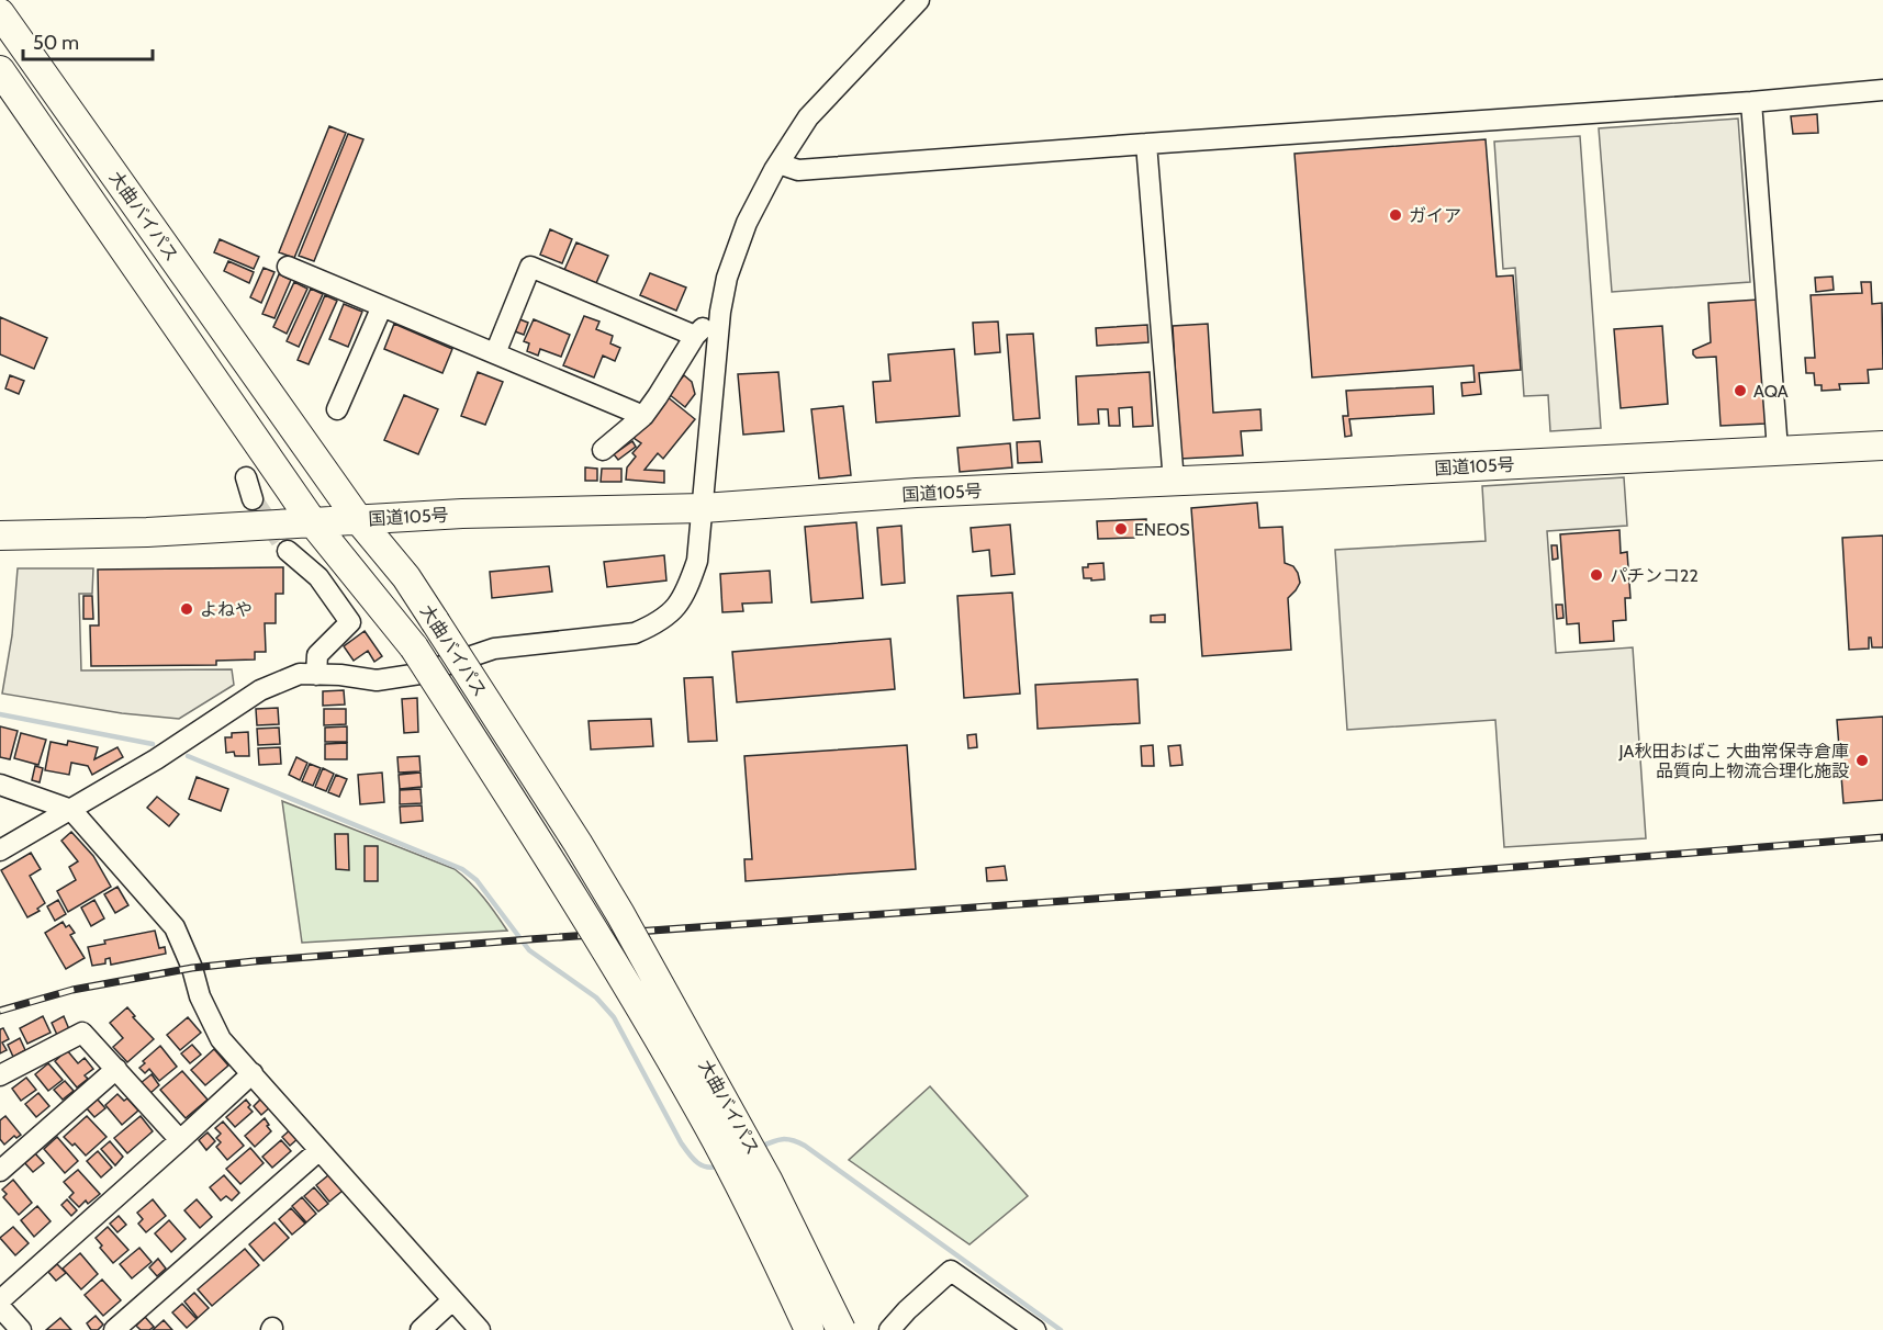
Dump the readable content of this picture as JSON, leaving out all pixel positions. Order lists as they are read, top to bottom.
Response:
{
  "streets": {
    "highway": ["大曲バイパス", "国道105号"]
  },
  "crossings": [
    ["大曲バイパス", "国道105号"]
  ],
  "places": [
    "ガイア",
    "AQA",
    "ENEOS",
    "パチンコ22",
    "よねや",
    "JA秋田おばこ 大曲常保寺倉庫 品質向上物流合理化施設"
  ],
  "scale_bar": "50 m"
}
